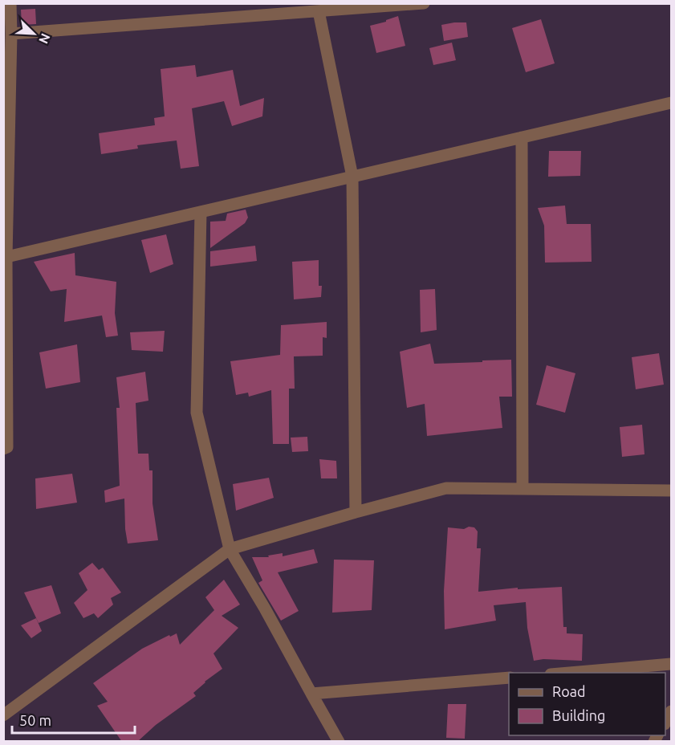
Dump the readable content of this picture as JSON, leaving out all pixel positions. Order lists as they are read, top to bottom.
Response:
{
  "legend": ["Road", "Building"],
  "scale_bar": "50 m",
  "north": "bottom right"
}
